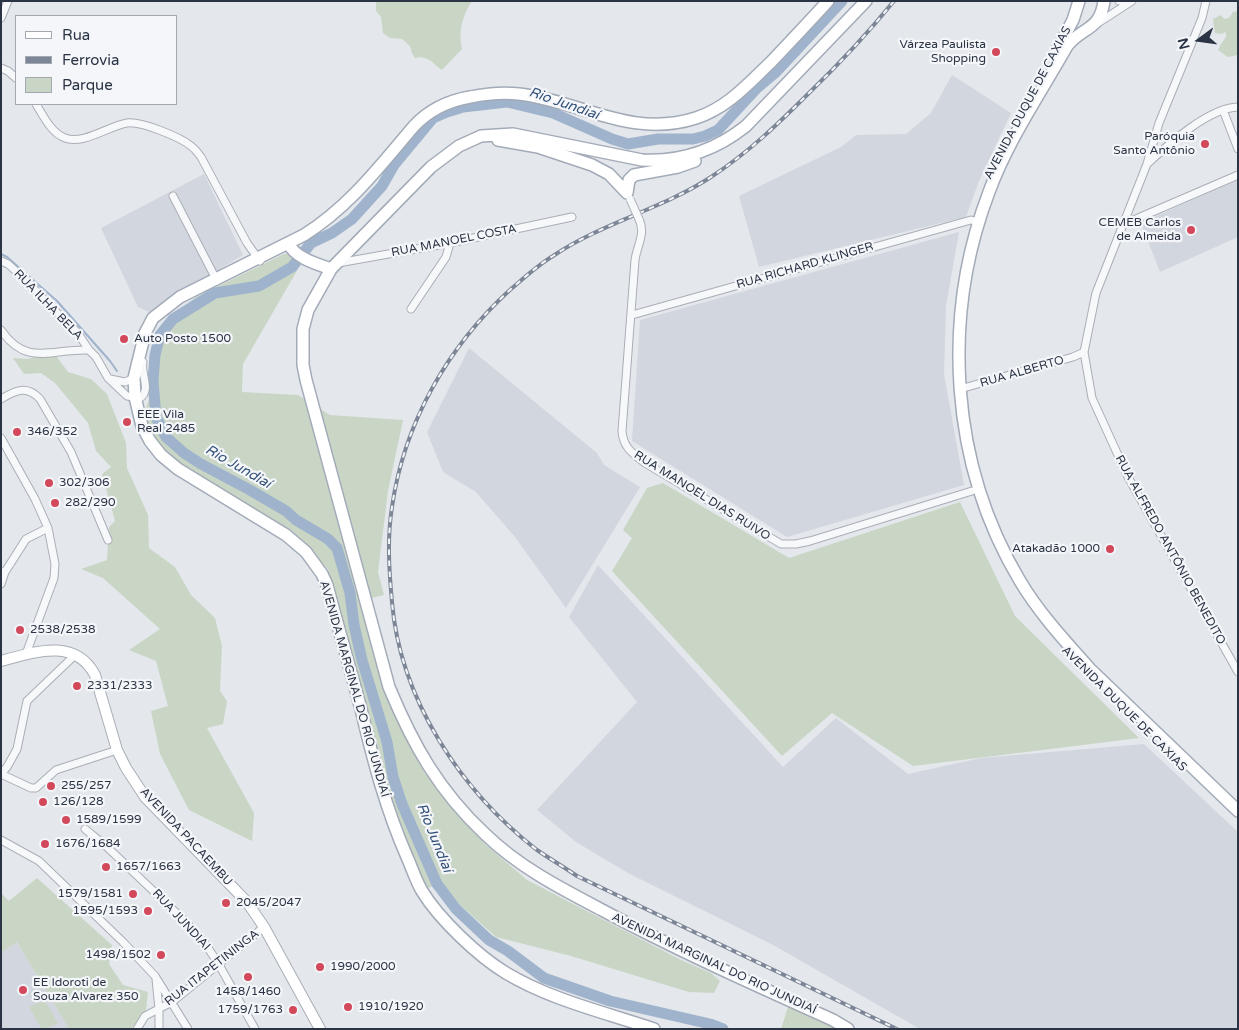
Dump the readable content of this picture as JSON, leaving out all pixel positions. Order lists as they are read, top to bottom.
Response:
{
  "streets": {
    "main road": ["AVENIDA DUQUE DE CAXIAS", "AVENIDA MARGINAL DO RIO JUNDIAÍ", "AVENIDA PACAEMBU"],
    "street": [
      "RUA MANOEL COSTA",
      "RUA RICHARD KLINGER",
      "RUA ILHA BELA",
      "RUA ALBERTO",
      "RUA MANOEL DIAS RUIVO",
      "RUA ALFREDO ANTÔNIO BENEDITO",
      "RUA JUNDIAI",
      "RUA ITAPETININGA"
    ]
  },
  "crossings": [
    ["AVENIDA DUQUE DE CAXIAS", "RUA RICHARD KLINGER"],
    ["AVENIDA DUQUE DE CAXIAS", "RUA ALBERTO"],
    ["AVENIDA DUQUE DE CAXIAS", "RUA MANOEL DIAS RUIVO"],
    ["RUA MANOEL COSTA", "AVENIDA MARGINAL DO RIO JUNDIAÍ"],
    ["RUA RICHARD KLINGER", "RUA MANOEL DIAS RUIVO"],
    ["RUA ILHA BELA", "AVENIDA MARGINAL DO RIO JUNDIAÍ"],
    ["RUA ALBERTO", "RUA ALFREDO ANTÔNIO BENEDITO"],
    ["AVENIDA PACAEMBU", "RUA ITAPETININGA"],
    ["RUA JUNDIAI", "RUA ITAPETININGA"]
  ],
  "water": ["Rio Jundiaí"],
  "places": [
    "Várzea Paulista Shopping",
    "Paróquia Santo Antônio",
    "CEMEB Carlos de Almeida",
    "Auto Posto 1500",
    "EEE Vila Real 2485",
    "346/352",
    "302/306",
    "282/290",
    "Atakadão 1000",
    "2538/2538",
    "2331/2333",
    "255/257",
    "126/128",
    "1589/1599",
    "1676/1684",
    "1657/1663",
    "1579/1581",
    "2045/2047",
    "1595/1593",
    "1498/1502",
    "1990/2000",
    "1458/1460",
    "EE Idoroti de Souza Alvarez 350",
    "1910/1920",
    "1759/1763"
  ],
  "legend": ["Rua", "Ferrovia", "Parque"],
  "north": "left"
}
